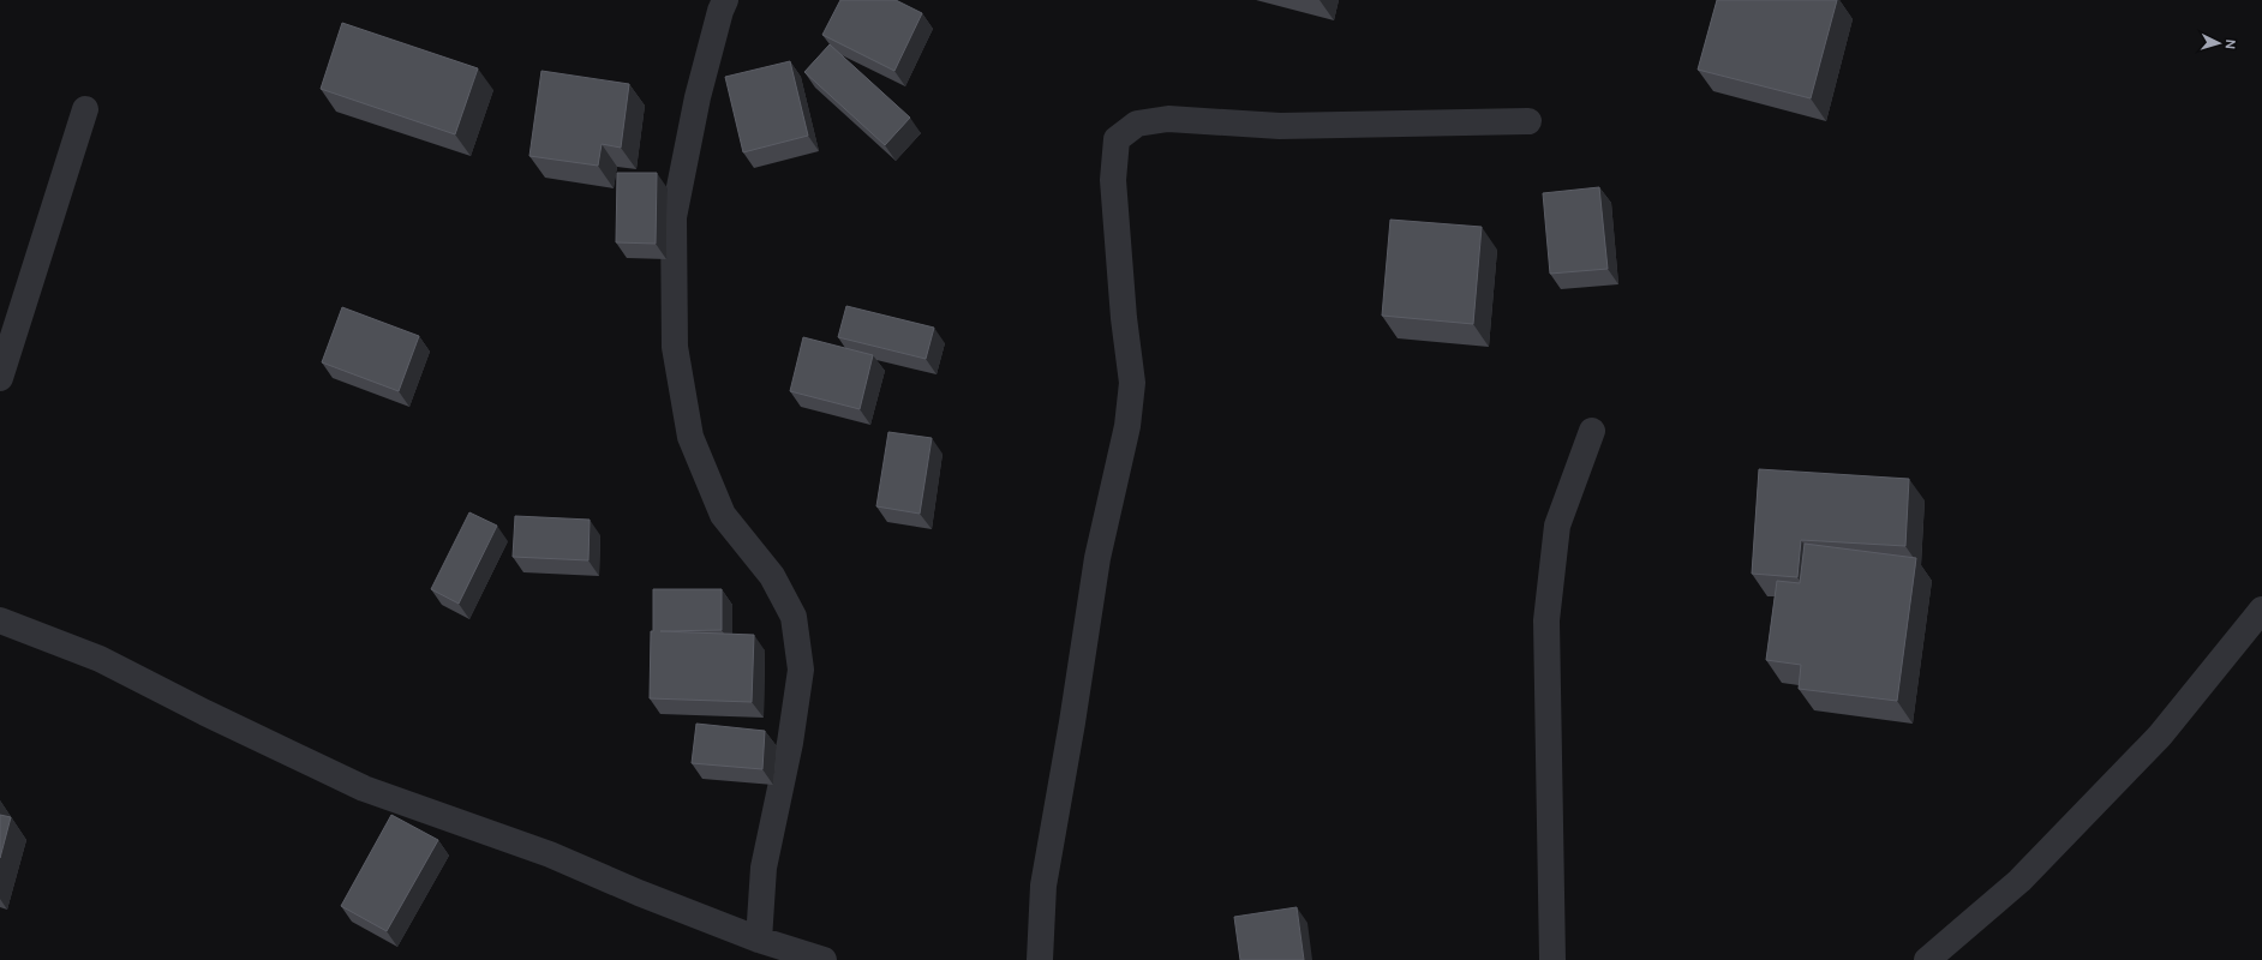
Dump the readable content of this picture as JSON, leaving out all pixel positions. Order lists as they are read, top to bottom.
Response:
{
  "north": "right"
}
